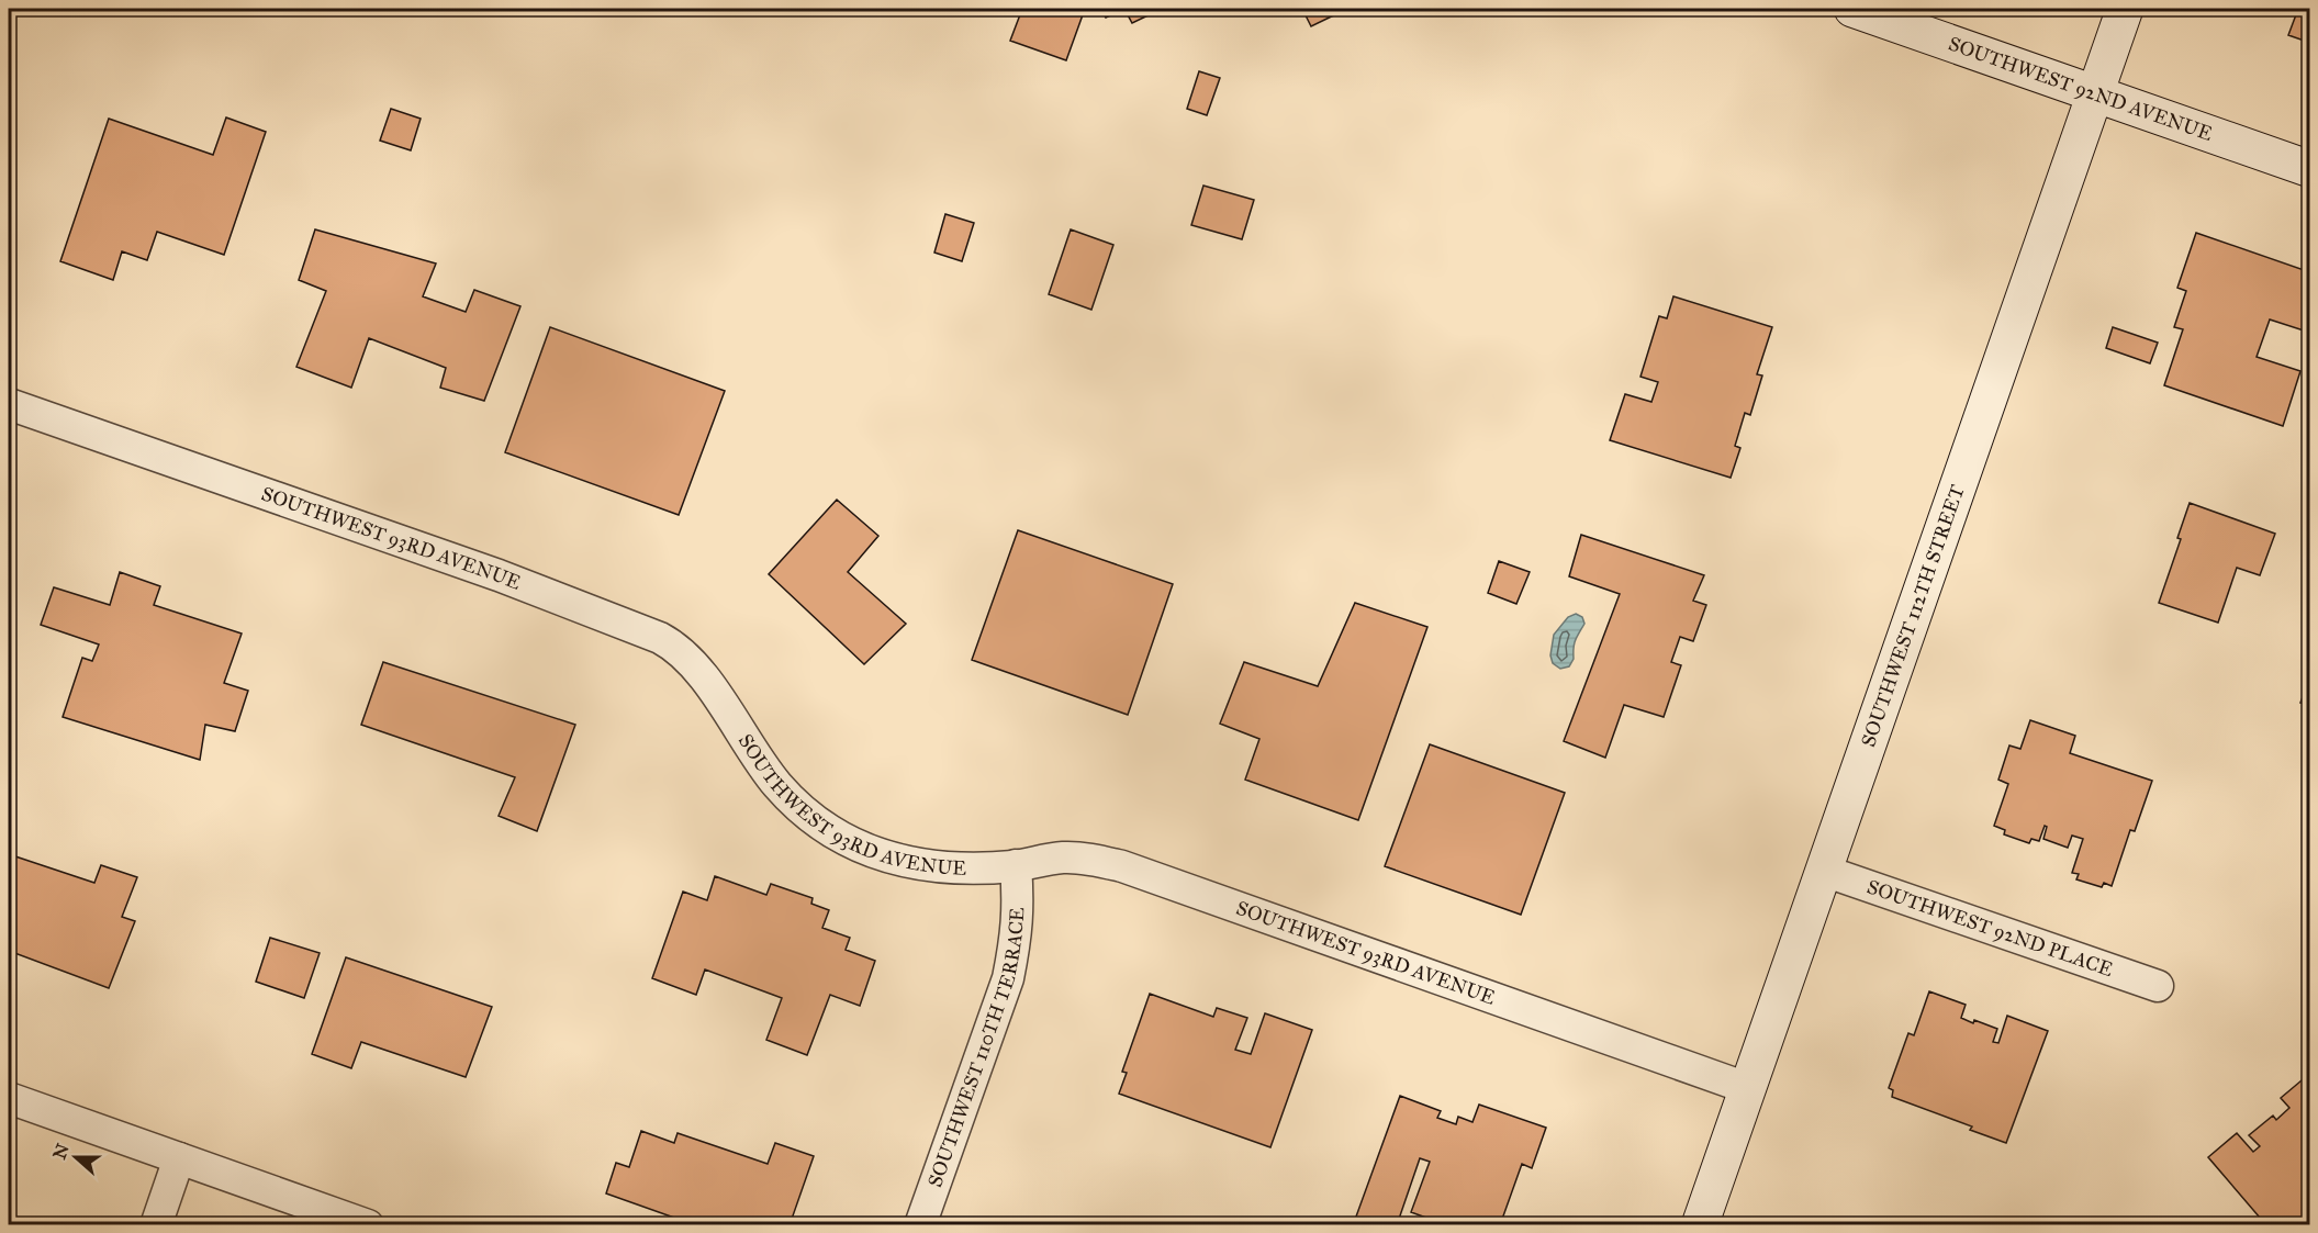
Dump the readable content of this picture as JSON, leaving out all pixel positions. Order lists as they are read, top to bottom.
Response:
{
  "streets": {
    "main road": ["SOUTHWEST 92ND AVENUE", "SOUTHWEST 112TH STREET"],
    "street": ["SOUTHWEST 93RD AVENUE", "SOUTHWEST 92ND PLACE", "SOUTHWEST 110TH TERRACE"]
  },
  "crossings": [
    ["SOUTHWEST 92ND AVENUE", "SOUTHWEST 112TH STREET"],
    ["SOUTHWEST 93RD AVENUE", "SOUTHWEST 112TH STREET"],
    ["SOUTHWEST 93RD AVENUE", "SOUTHWEST 110TH TERRACE"],
    ["SOUTHWEST 112TH STREET", "SOUTHWEST 92ND PLACE"]
  ],
  "north": "left"
}
